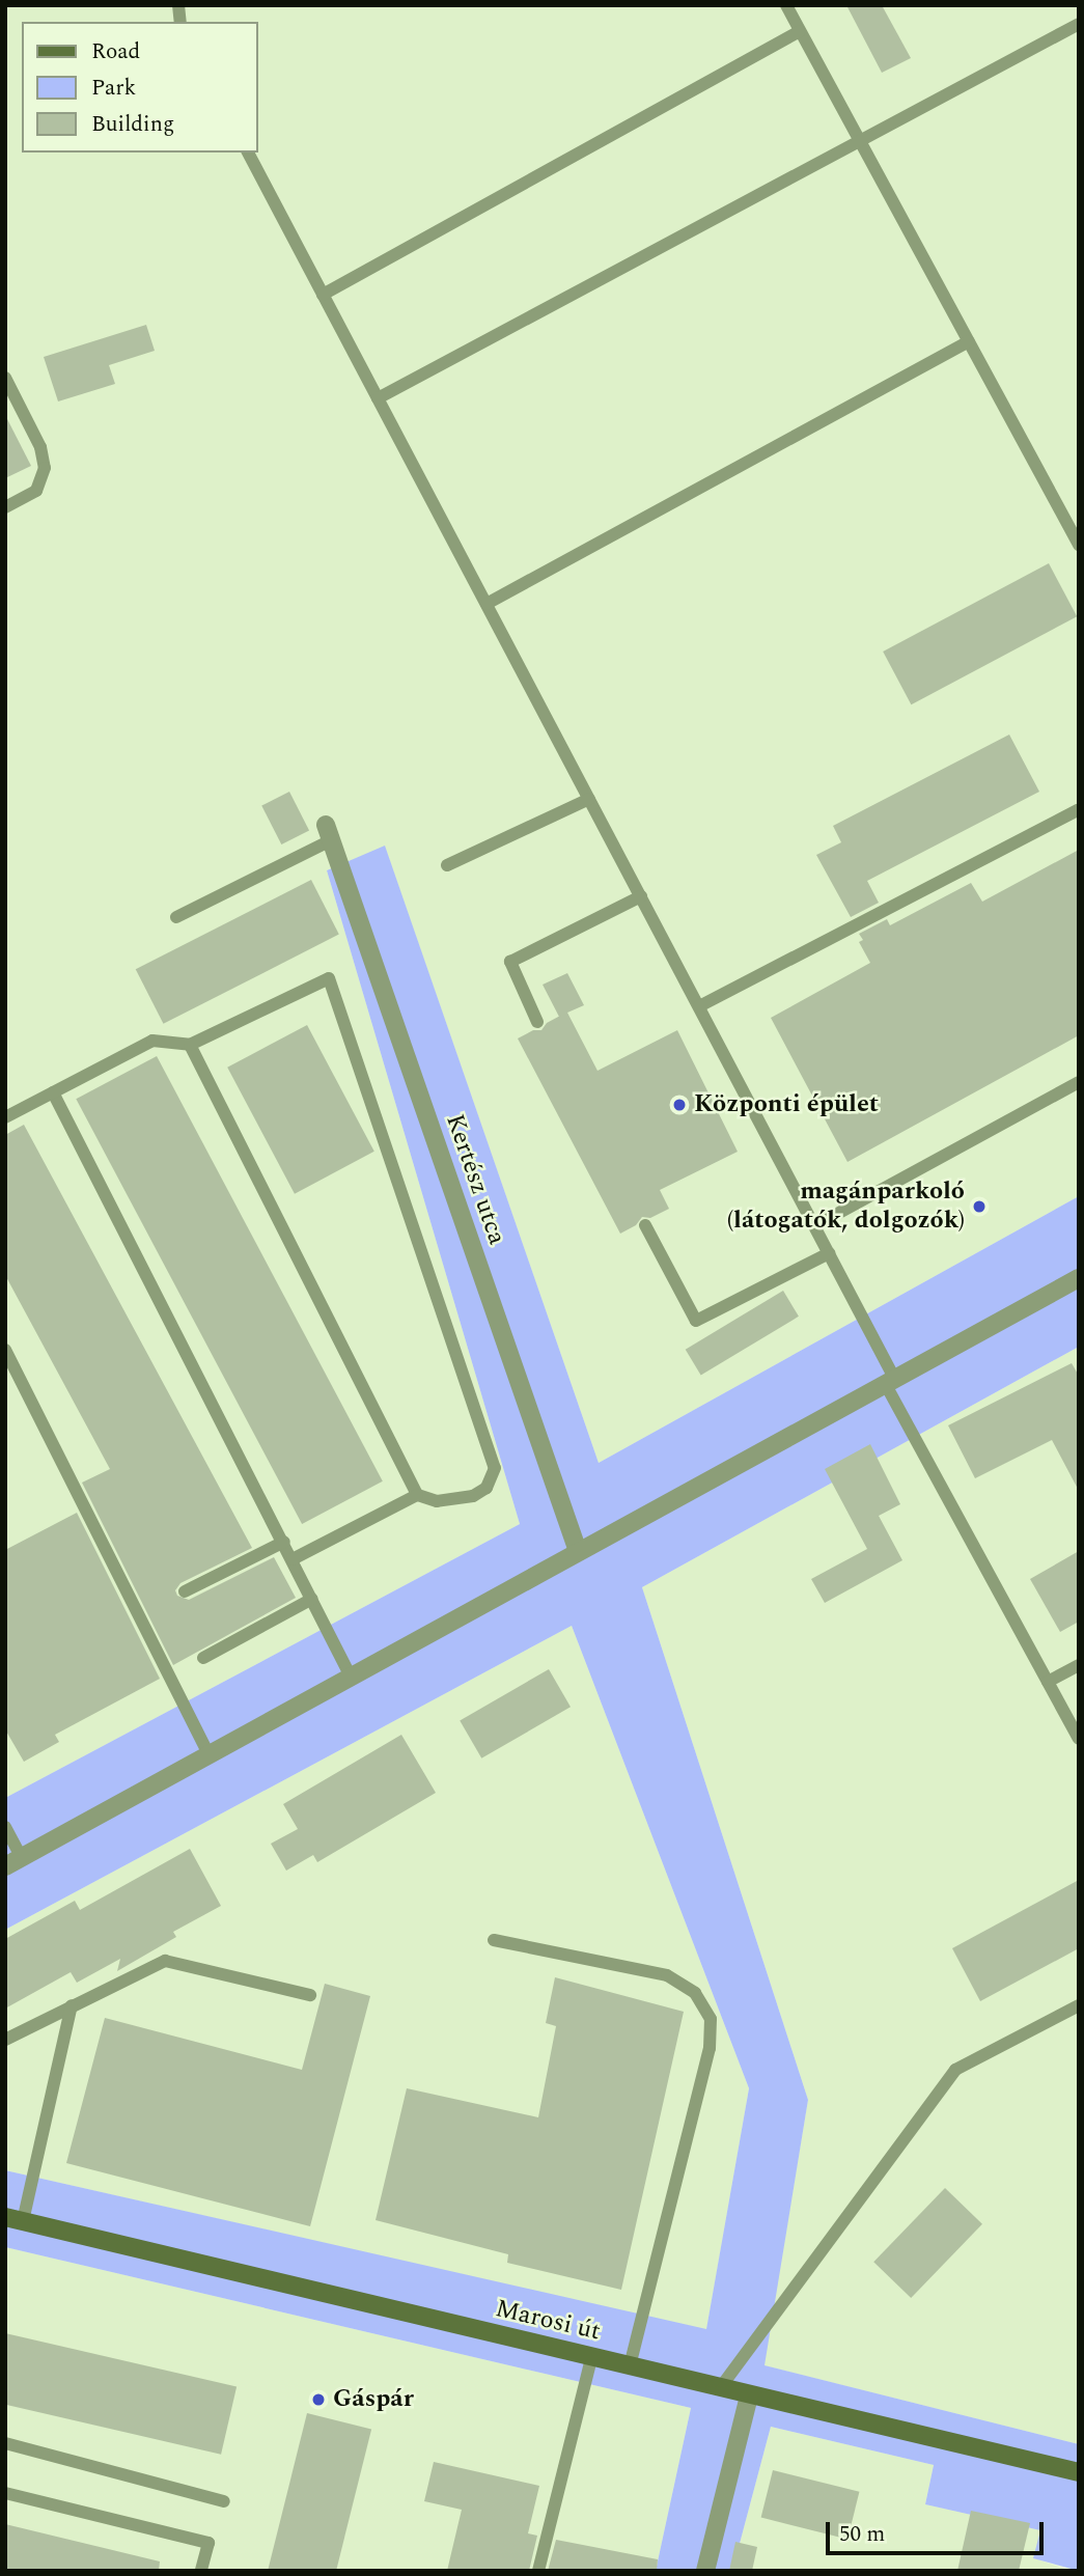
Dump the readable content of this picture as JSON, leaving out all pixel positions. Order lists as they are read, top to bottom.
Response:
{
  "streets": {
    "street": ["Kertész utca", "Marosi út"]
  },
  "places": ["Központi épület", "magánparkoló (látogatók, dolgozók)", "Gáspár"],
  "legend": ["Road", "Park", "Building"],
  "scale_bar": "50 m"
}
